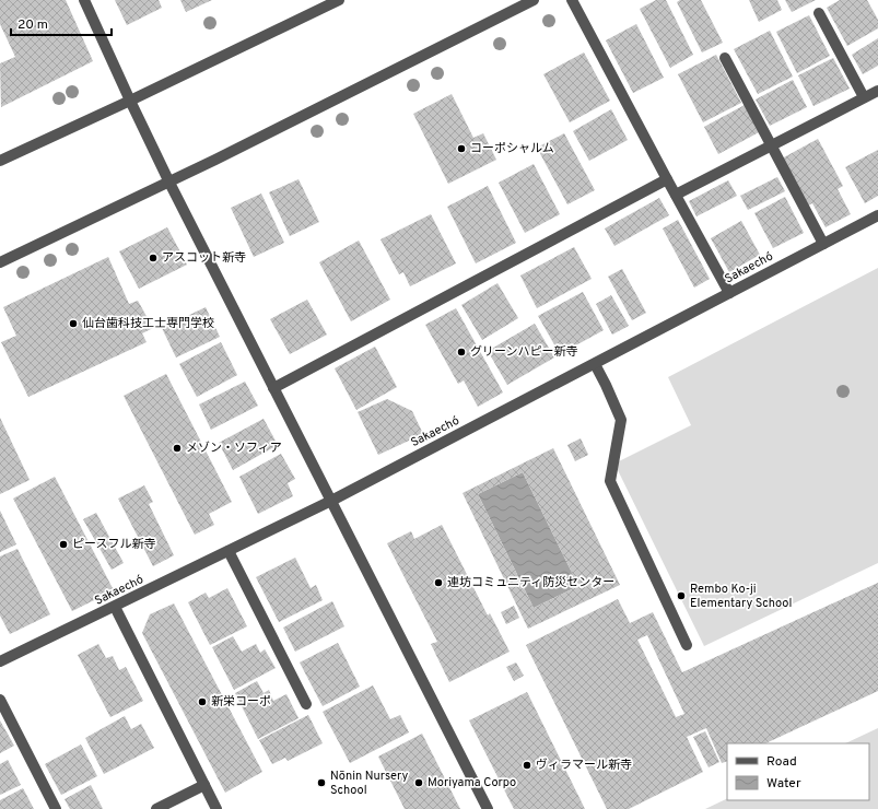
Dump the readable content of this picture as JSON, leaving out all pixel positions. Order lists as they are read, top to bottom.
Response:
{
  "streets": {
    "street": ["Sakaechó"]
  },
  "places": [
    "コーポシャルム",
    "アスコット新寺",
    "仙台歯科技工士専門学校",
    "グリーンハピー新寺",
    "メゾン・ソフィア",
    "ピースフル新寺",
    "連坊コミュニティ防災センター",
    "Rembo Ko-ji Elementary School",
    "新栄コーポ",
    "ヴィラマール新寺",
    "Nōnin Nursery School",
    "Moriyama Corpo"
  ],
  "legend": ["Road", "Water"],
  "scale_bar": "20 m"
}
